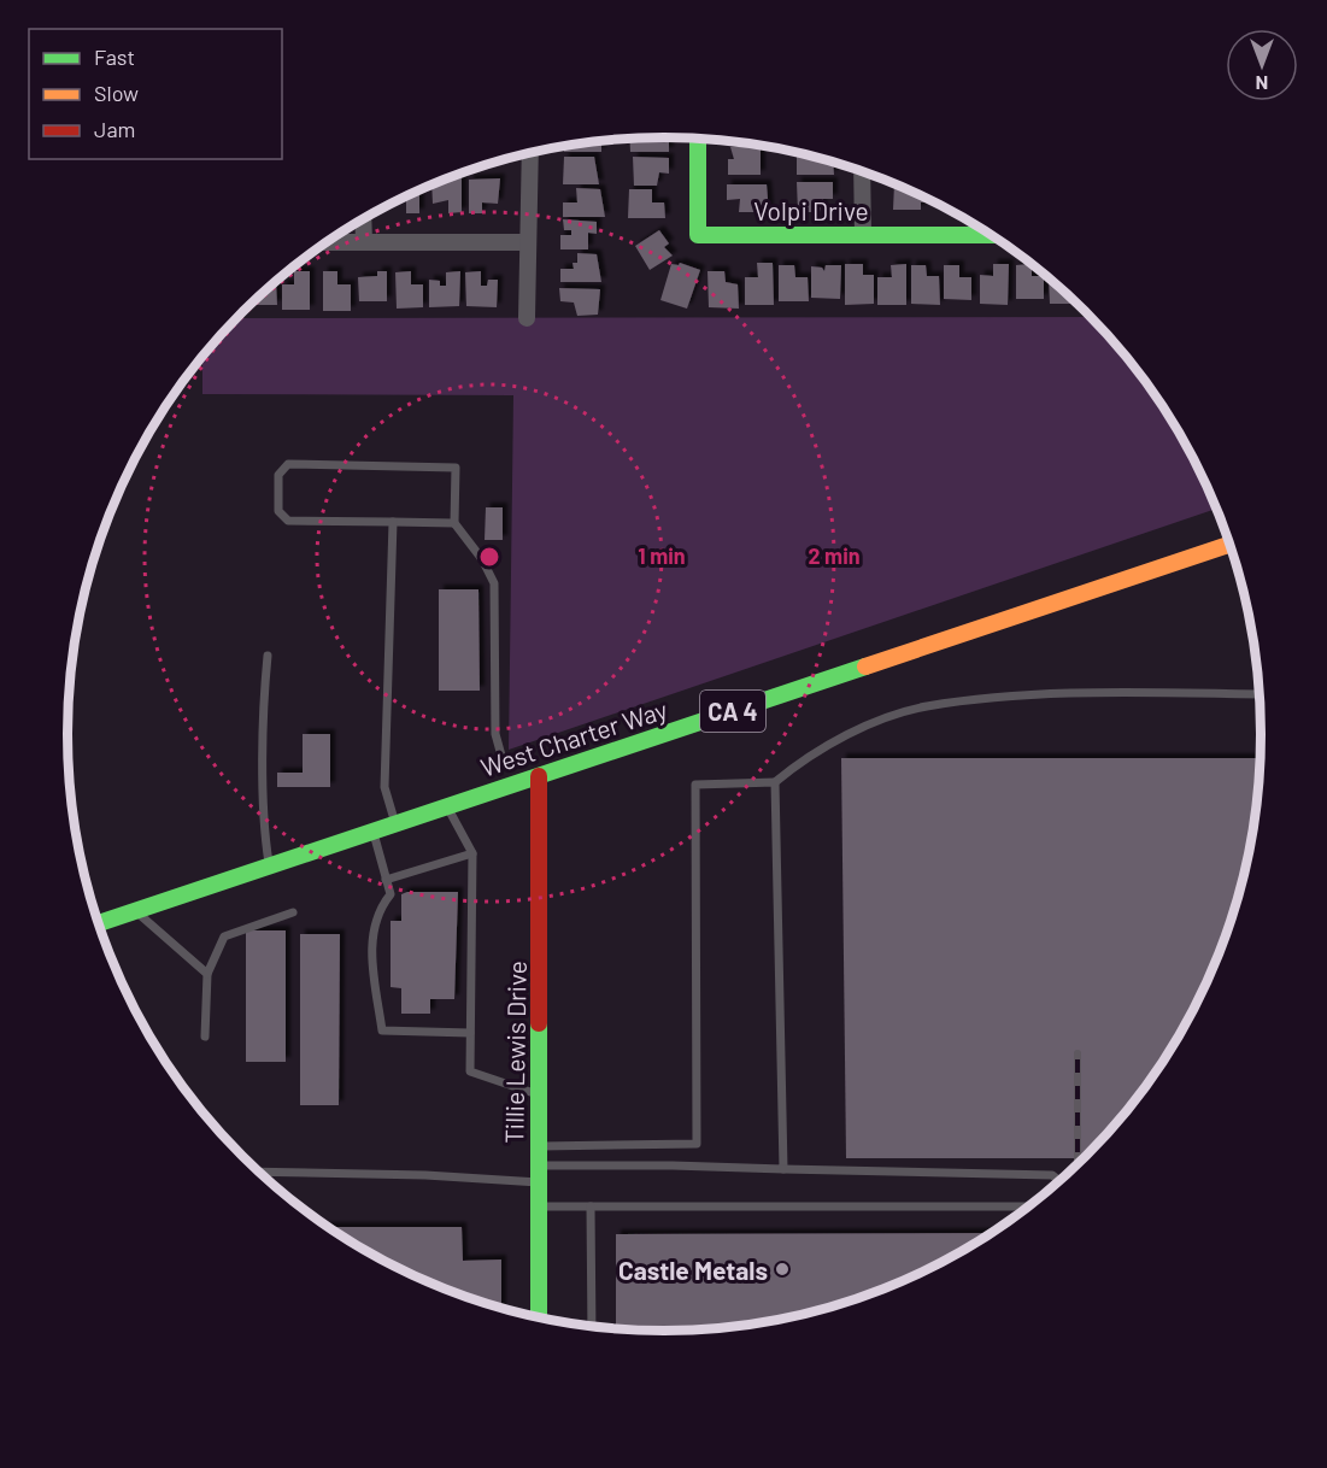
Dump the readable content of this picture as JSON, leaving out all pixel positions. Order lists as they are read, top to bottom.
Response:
{
  "streets": {
    "main road": [
      "Volpi Drive",
      "CA 4",
      "West Charter Way",
      "Tillie Lewis Drive"
    ]
  },
  "crossings": [
    ["West Charter Way", "Tillie Lewis Drive"]
  ],
  "places": ["Castle Metals"],
  "legend": ["Fast", "Slow", "Jam"],
  "north": "bottom",
  "rings": ["1 min", "2 min"]
}
